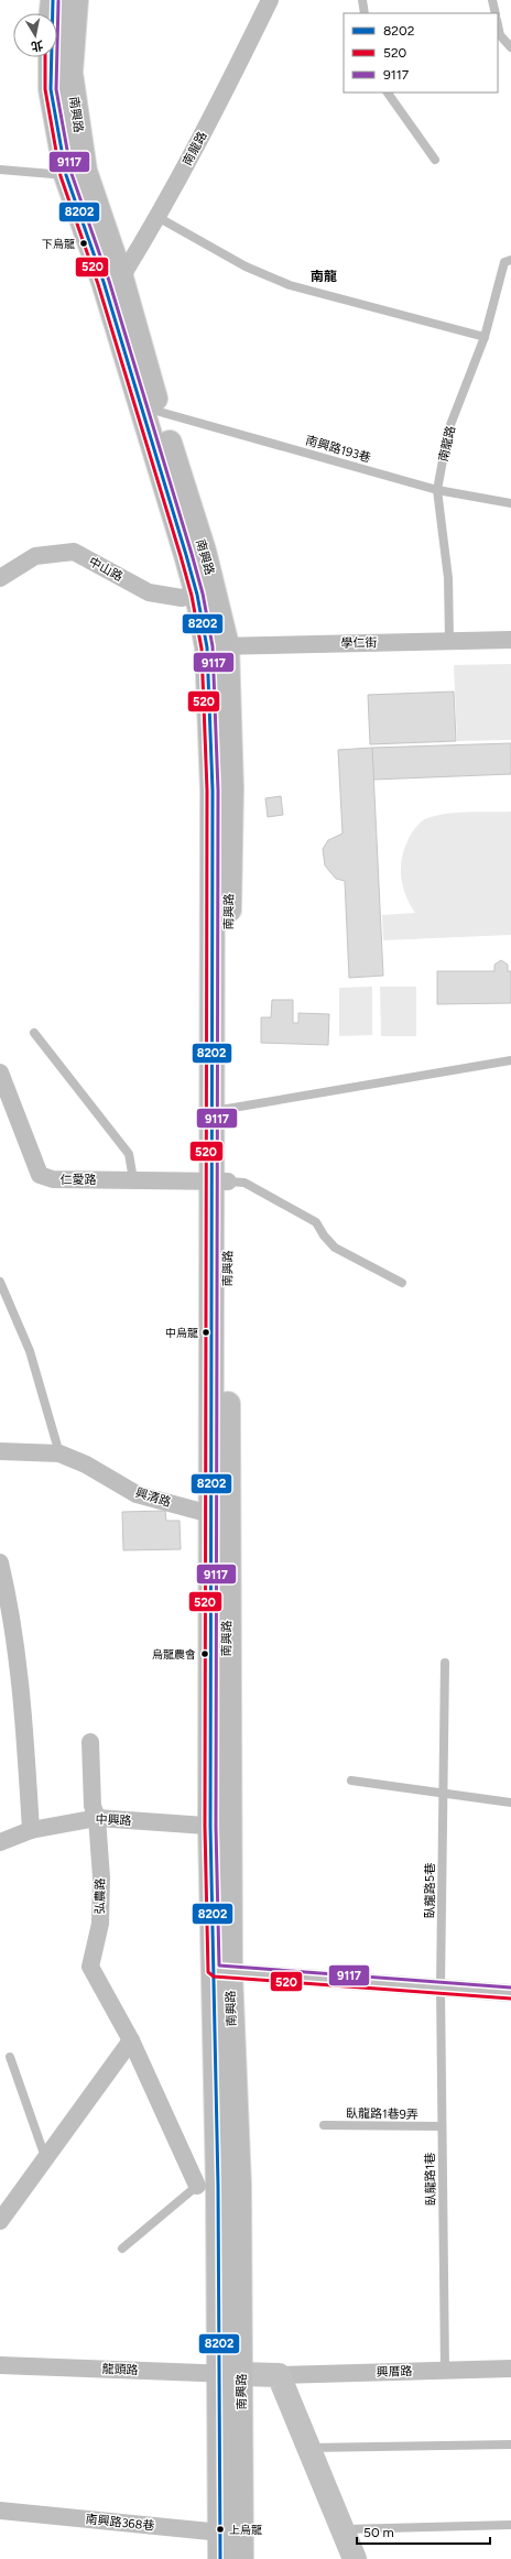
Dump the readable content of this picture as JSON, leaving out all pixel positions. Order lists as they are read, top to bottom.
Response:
{
  "streets": {
    "main road": ["南興路"],
    "street": [
      "南龍路",
      "中山路",
      "學仁街",
      "仁愛路",
      "興清路",
      "中興路",
      "弘農路",
      "龍頭路",
      "興厝路",
      "南興路368巷"
    ],
    "lane": [
      "南興路193巷",
      "臥龍路5巷",
      "臥龍路1巷9弄",
      "臥龍路1巷"
    ]
  },
  "crossings": [
    ["南興路", "南龍路"],
    ["南興路", "南興路193巷"],
    ["南興路", "中山路"],
    ["南興路", "學仁街"],
    ["南興路", "仁愛路"],
    ["南興路", "興清路"],
    ["南興路", "中興路"],
    ["南興路", "弘農路"],
    ["南興路", "龍頭路"],
    ["南興路", "興厝路"],
    ["南興路", "南興路368巷"],
    ["南龍路", "南興路193巷"],
    ["南龍路", "學仁街"],
    ["中興路", "弘農路"],
    ["臥龍路5巷", "臥龍路1巷"],
    ["臥龍路1巷9弄", "臥龍路1巷"],
    ["臥龍路1巷", "興厝路"],
    ["龍頭路", "興厝路"]
  ],
  "districts": ["南龍"],
  "places": [
    "下烏龍",
    "中烏龍",
    "烏龍農會",
    "上烏龍"
  ],
  "lines": ["transit line 8202", "transit line 9117", "transit line 520"],
  "legend": ["8202", "520", "9117"],
  "scale_bar": "50 m",
  "north": "bottom"
}
